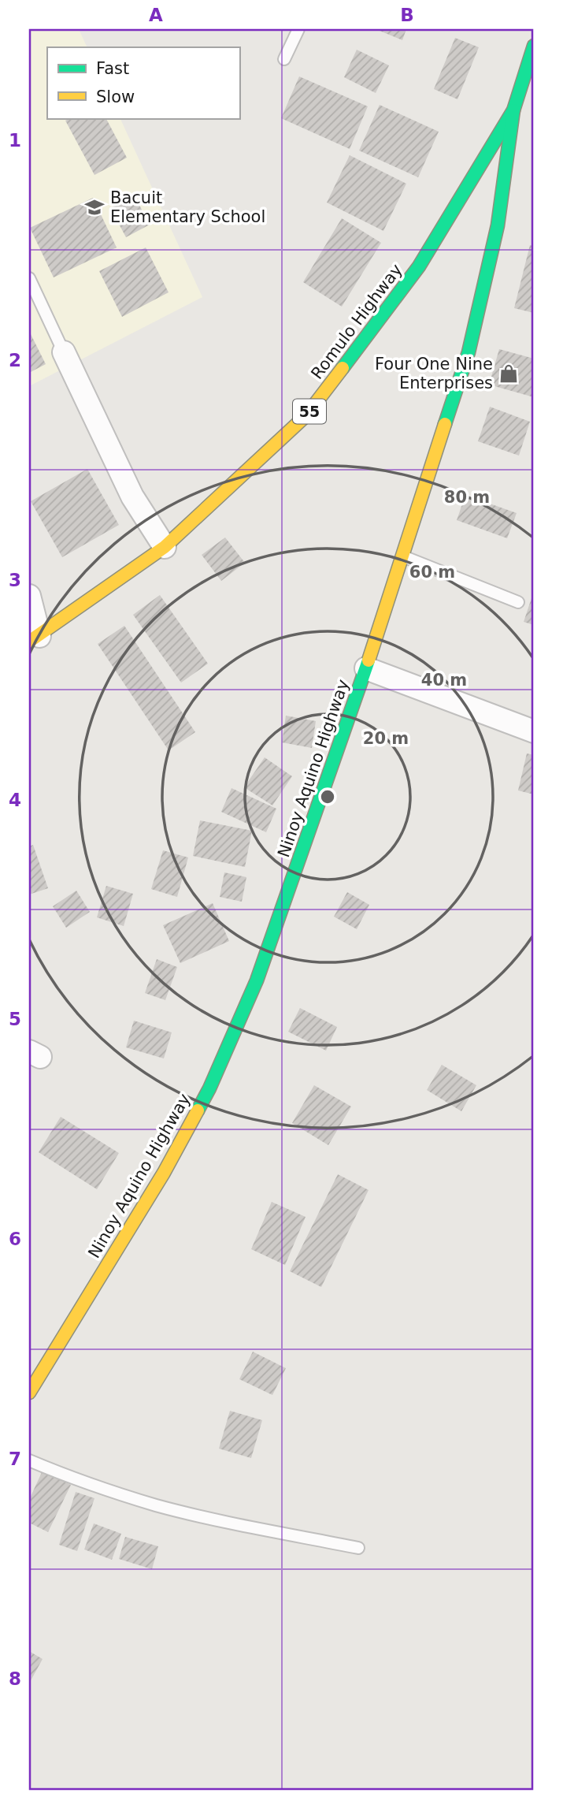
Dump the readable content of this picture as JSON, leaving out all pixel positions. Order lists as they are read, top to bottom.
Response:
{
  "streets": {
    "main road": ["Romulo Highway", "55", "Ninoy Aquino Highway"]
  },
  "crossings": [
    ["Romulo Highway", "Ninoy Aquino Highway"]
  ],
  "places": {
    "school or university": ["Bacuit Elementary School"],
    "shop": ["Four One Nine Enterprises"]
  },
  "legend": ["Fast", "Slow"],
  "grid": {
    "columns": ["A", "B"],
    "rows": [
      "1",
      "2",
      "3",
      "4",
      "5",
      "6",
      "7",
      "8"
    ]
  },
  "rings": [
    "80 m",
    "60 m",
    "40 m",
    "20 m"
  ]
}
